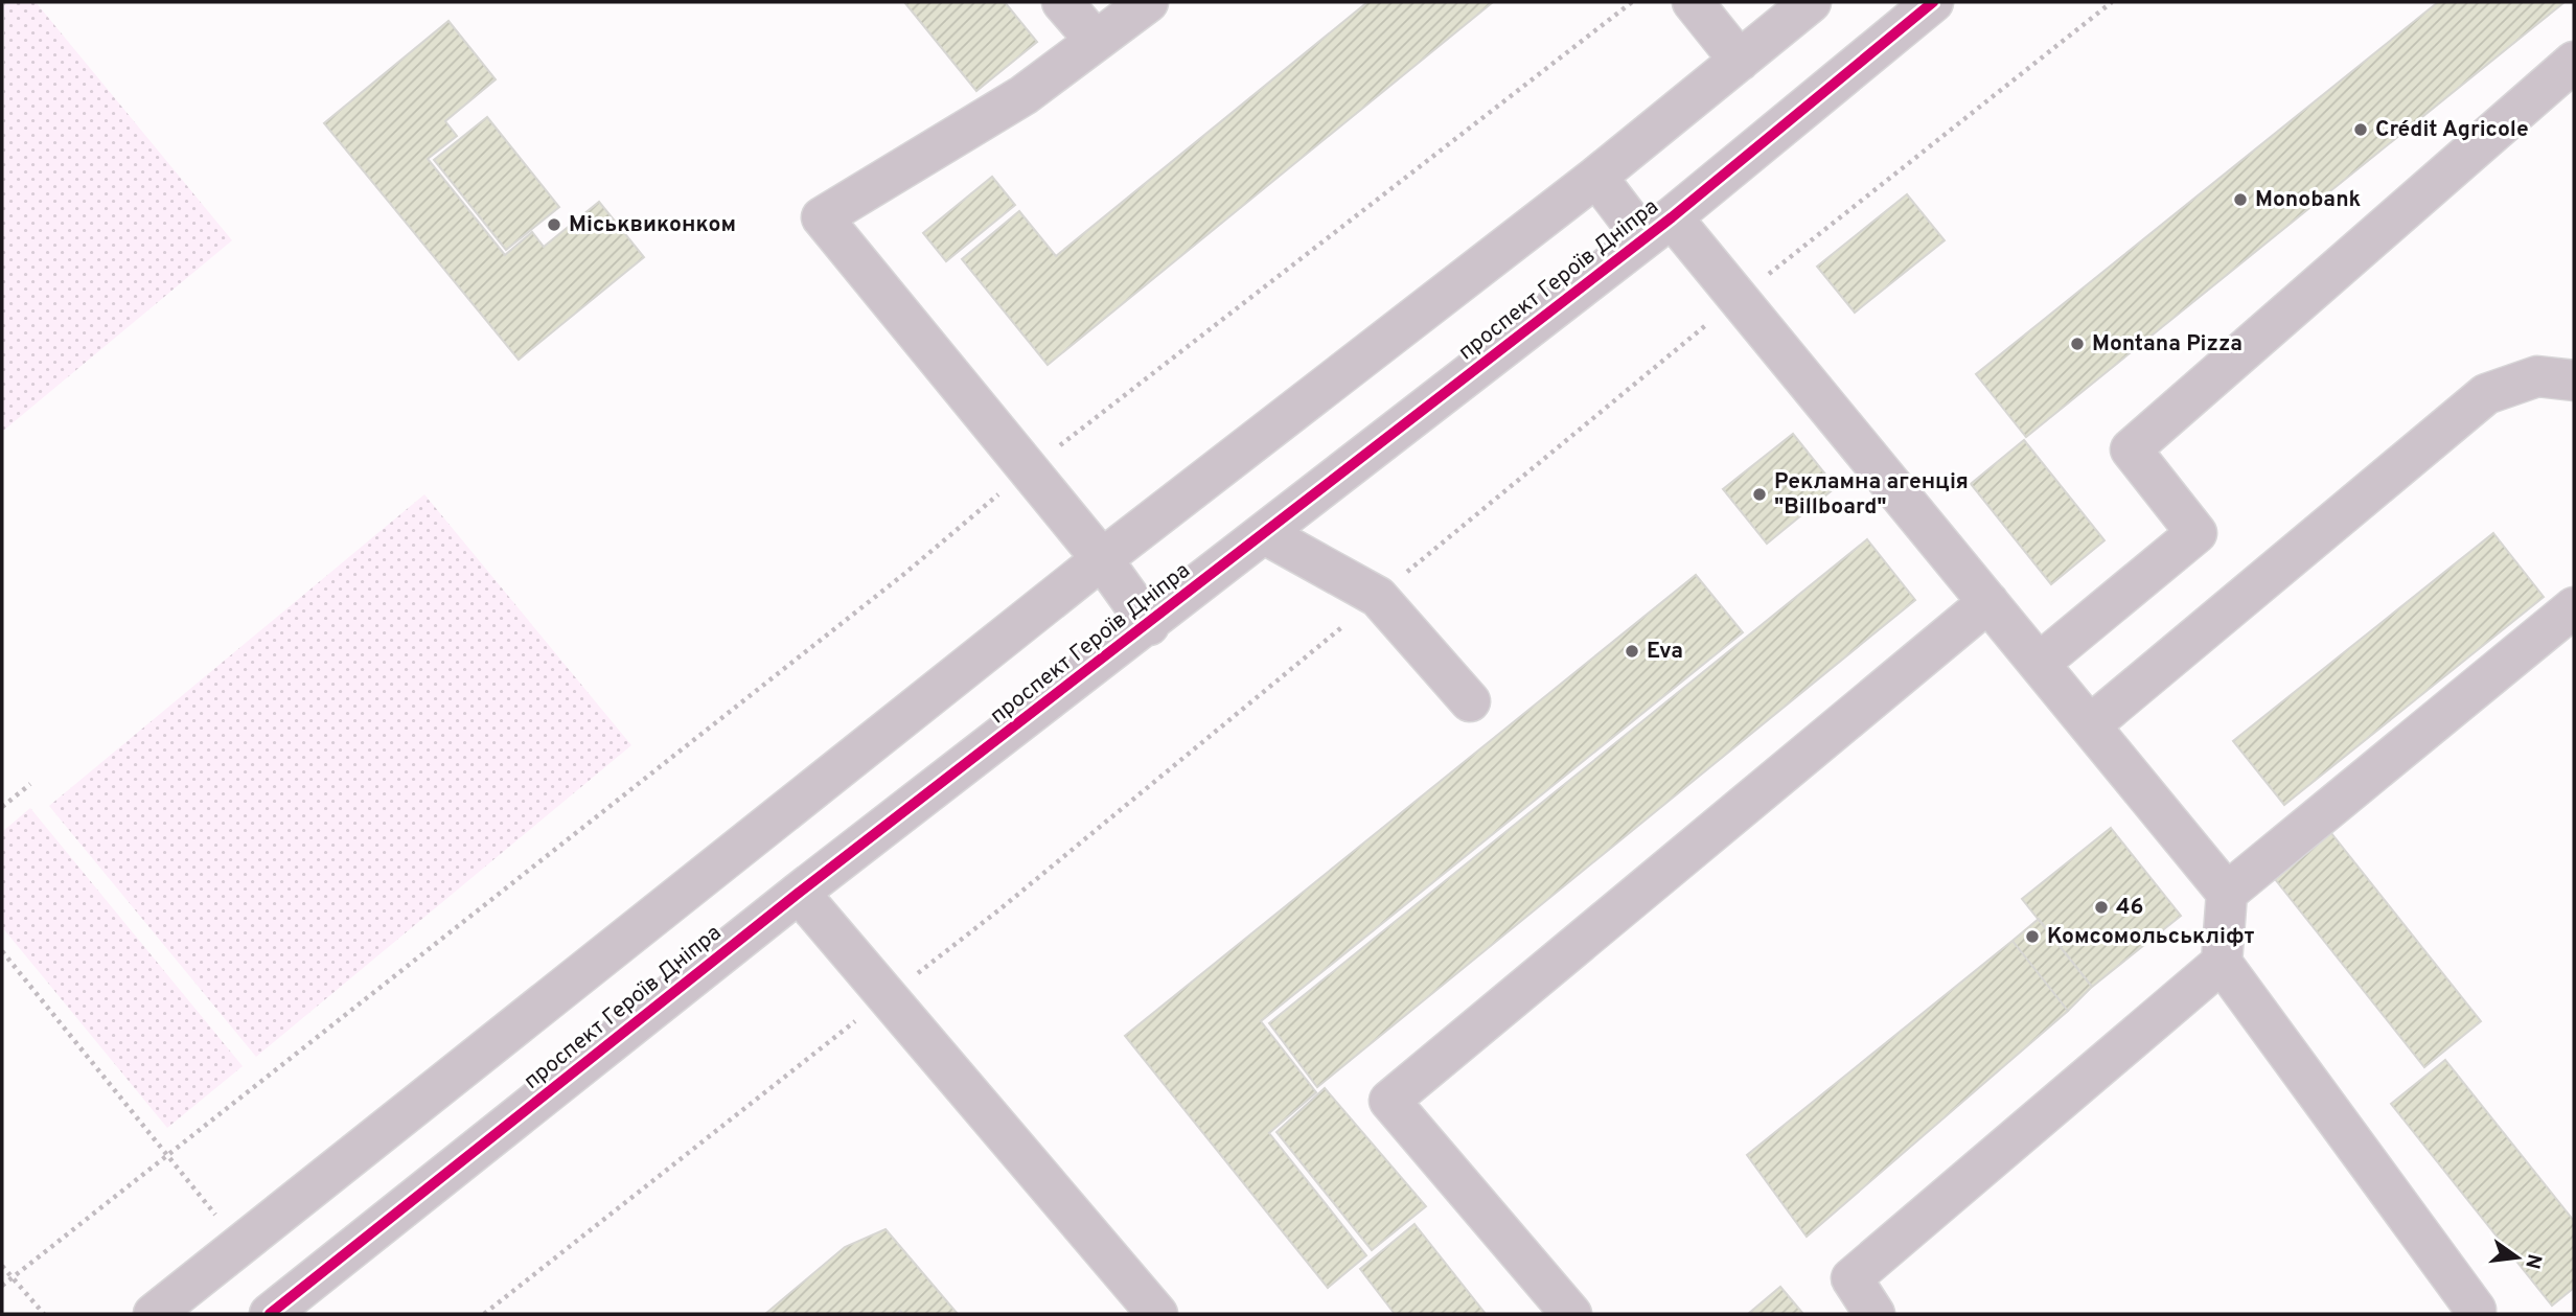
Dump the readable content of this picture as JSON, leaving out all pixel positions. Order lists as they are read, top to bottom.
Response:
{
  "streets": {
    "street": ["проспект Героїв Дніпра"]
  },
  "places": [
    "Crédit Agricole",
    "Monobank",
    "Міськвиконком",
    "Montana Pizza",
    "Рекламна агенція \"Billboard\"",
    "Eva",
    "46",
    "Комсомольськліфт"
  ],
  "north": "right"
}
